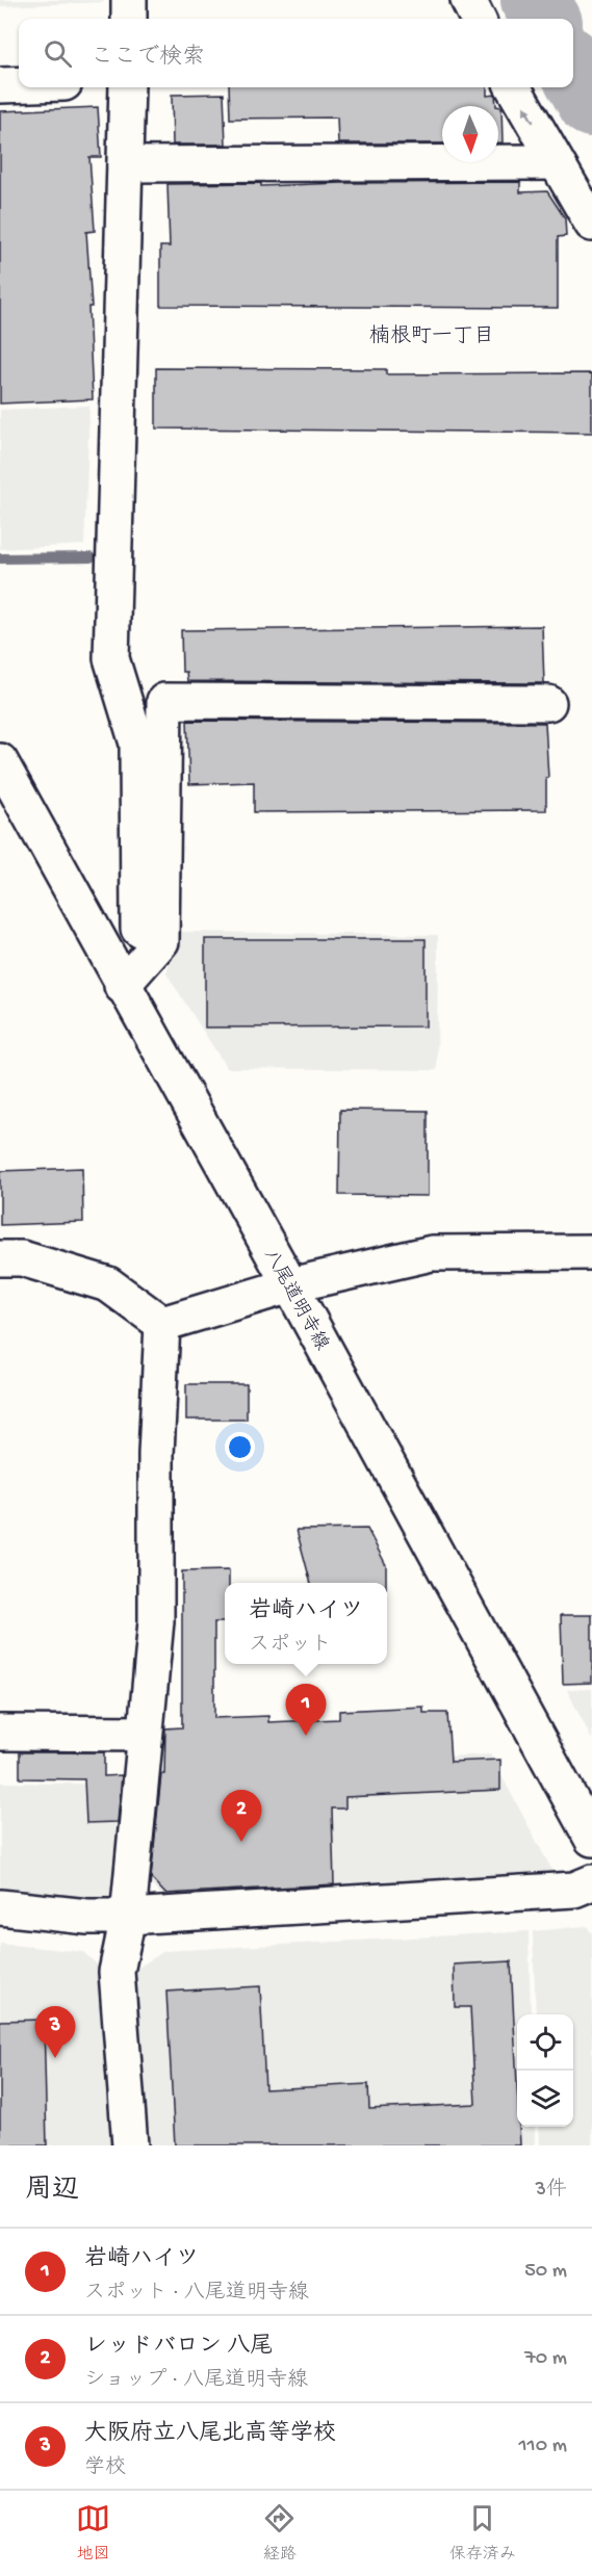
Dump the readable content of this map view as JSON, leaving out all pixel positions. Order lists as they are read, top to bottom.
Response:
{
  "streets": {
    "street": ["八尾道明寺線"]
  },
  "districts": ["楠根町一丁目"],
  "north": "bottom",
  "page": {
    "search": "ここで検索",
    "popup": ["岩崎ハイツ", "スポット"],
    "pins": ["1", "2", "3"],
    "heading": ["周辺", "3件"],
    "list": [
      {
        "mark": "1",
        "name": "岩崎ハイツ",
        "note": "スポット · 八尾道明寺線",
        "value": "50 m"
      },
      {
        "mark": "2",
        "name": "レッドバロン 八尾",
        "note": "ショップ · 八尾道明寺線",
        "value": "70 m"
      },
      {
        "mark": "3",
        "name": "大阪府立八尾北高等学校",
        "note": "学校",
        "value": "110 m"
      }
    ],
    "nav": ["地図", "経路", "保存済み"]
  }
}
